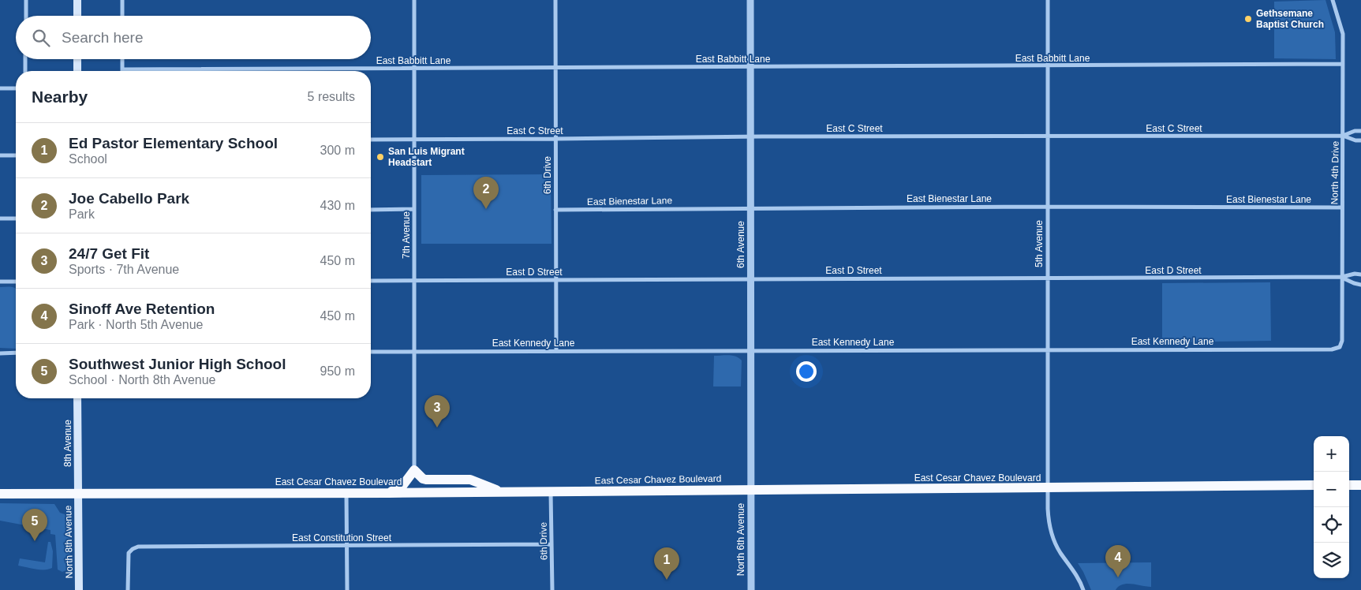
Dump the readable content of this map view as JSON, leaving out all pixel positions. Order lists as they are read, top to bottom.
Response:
{
  "streets": {
    "highway": ["East Cesar Chavez Boulevard"],
    "main road": ["8th Avenue", "North 8th Avenue"],
    "street": [
      "East Babbitt Lane",
      "East C Street",
      "North 4th Drive",
      "6th Drive",
      "East Bienestar Lane",
      "7th Avenue",
      "5th Avenue",
      "6th Avenue",
      "East D Street",
      "East Kennedy Lane",
      "East Constitution Street",
      "North 6th Avenue"
    ]
  },
  "crossings": [
    ["East Babbitt Lane", "North 4th Drive"],
    ["East Babbitt Lane", "6th Drive"],
    ["East Babbitt Lane", "7th Avenue"],
    ["East Babbitt Lane", "5th Avenue"],
    ["East Babbitt Lane", "6th Avenue"],
    ["East C Street", "North 4th Drive"],
    ["East C Street", "6th Drive"],
    ["East C Street", "7th Avenue"],
    ["East C Street", "5th Avenue"],
    ["East C Street", "6th Avenue"],
    ["North 4th Drive", "East Bienestar Lane"],
    ["North 4th Drive", "East D Street"],
    ["North 4th Drive", "East Kennedy Lane"],
    ["6th Drive", "East Bienestar Lane"],
    ["6th Drive", "East D Street"],
    ["6th Drive", "East Kennedy Lane"],
    ["6th Drive", "East Cesar Chavez Boulevard"],
    ["6th Drive", "East Constitution Street"],
    ["East Bienestar Lane", "5th Avenue"],
    ["East Bienestar Lane", "6th Avenue"],
    ["7th Avenue", "East D Street"],
    ["7th Avenue", "East Kennedy Lane"],
    ["5th Avenue", "East D Street"],
    ["5th Avenue", "East Kennedy Lane"],
    ["5th Avenue", "East Cesar Chavez Boulevard"],
    ["6th Avenue", "East D Street"],
    ["6th Avenue", "East Kennedy Lane"],
    ["6th Avenue", "East Cesar Chavez Boulevard"],
    ["6th Avenue", "North 6th Avenue"],
    ["8th Avenue", "East Cesar Chavez Boulevard"],
    ["8th Avenue", "North 8th Avenue"],
    ["East Cesar Chavez Boulevard", "North 6th Avenue"],
    ["East Cesar Chavez Boulevard", "North 8th Avenue"]
  ],
  "places": ["Gethsemane Baptist Church", "San Luis Migrant Headstart"],
  "page": {
    "search": "Search here",
    "heading": ["Nearby", "5 results"],
    "list": [
      {
        "mark": "1",
        "name": "Ed Pastor Elementary School",
        "note": "School",
        "value": "300 m"
      },
      {
        "mark": "2",
        "name": "Joe Cabello Park",
        "note": "Park",
        "value": "430 m"
      },
      {
        "mark": "3",
        "name": "24/7 Get Fit",
        "note": "Sports · 7th Avenue",
        "value": "450 m"
      },
      {
        "mark": "4",
        "name": "Sinoff Ave Retention",
        "note": "Park · North 5th Avenue",
        "value": "450 m"
      },
      {
        "mark": "5",
        "name": "Southwest Junior High School",
        "note": "School · North 8th Avenue",
        "value": "950 m"
      }
    ],
    "pins": [
      "2",
      "3",
      "5",
      "4",
      "1"
    ],
    "map_buttons": ["+", "−"]
  }
}
